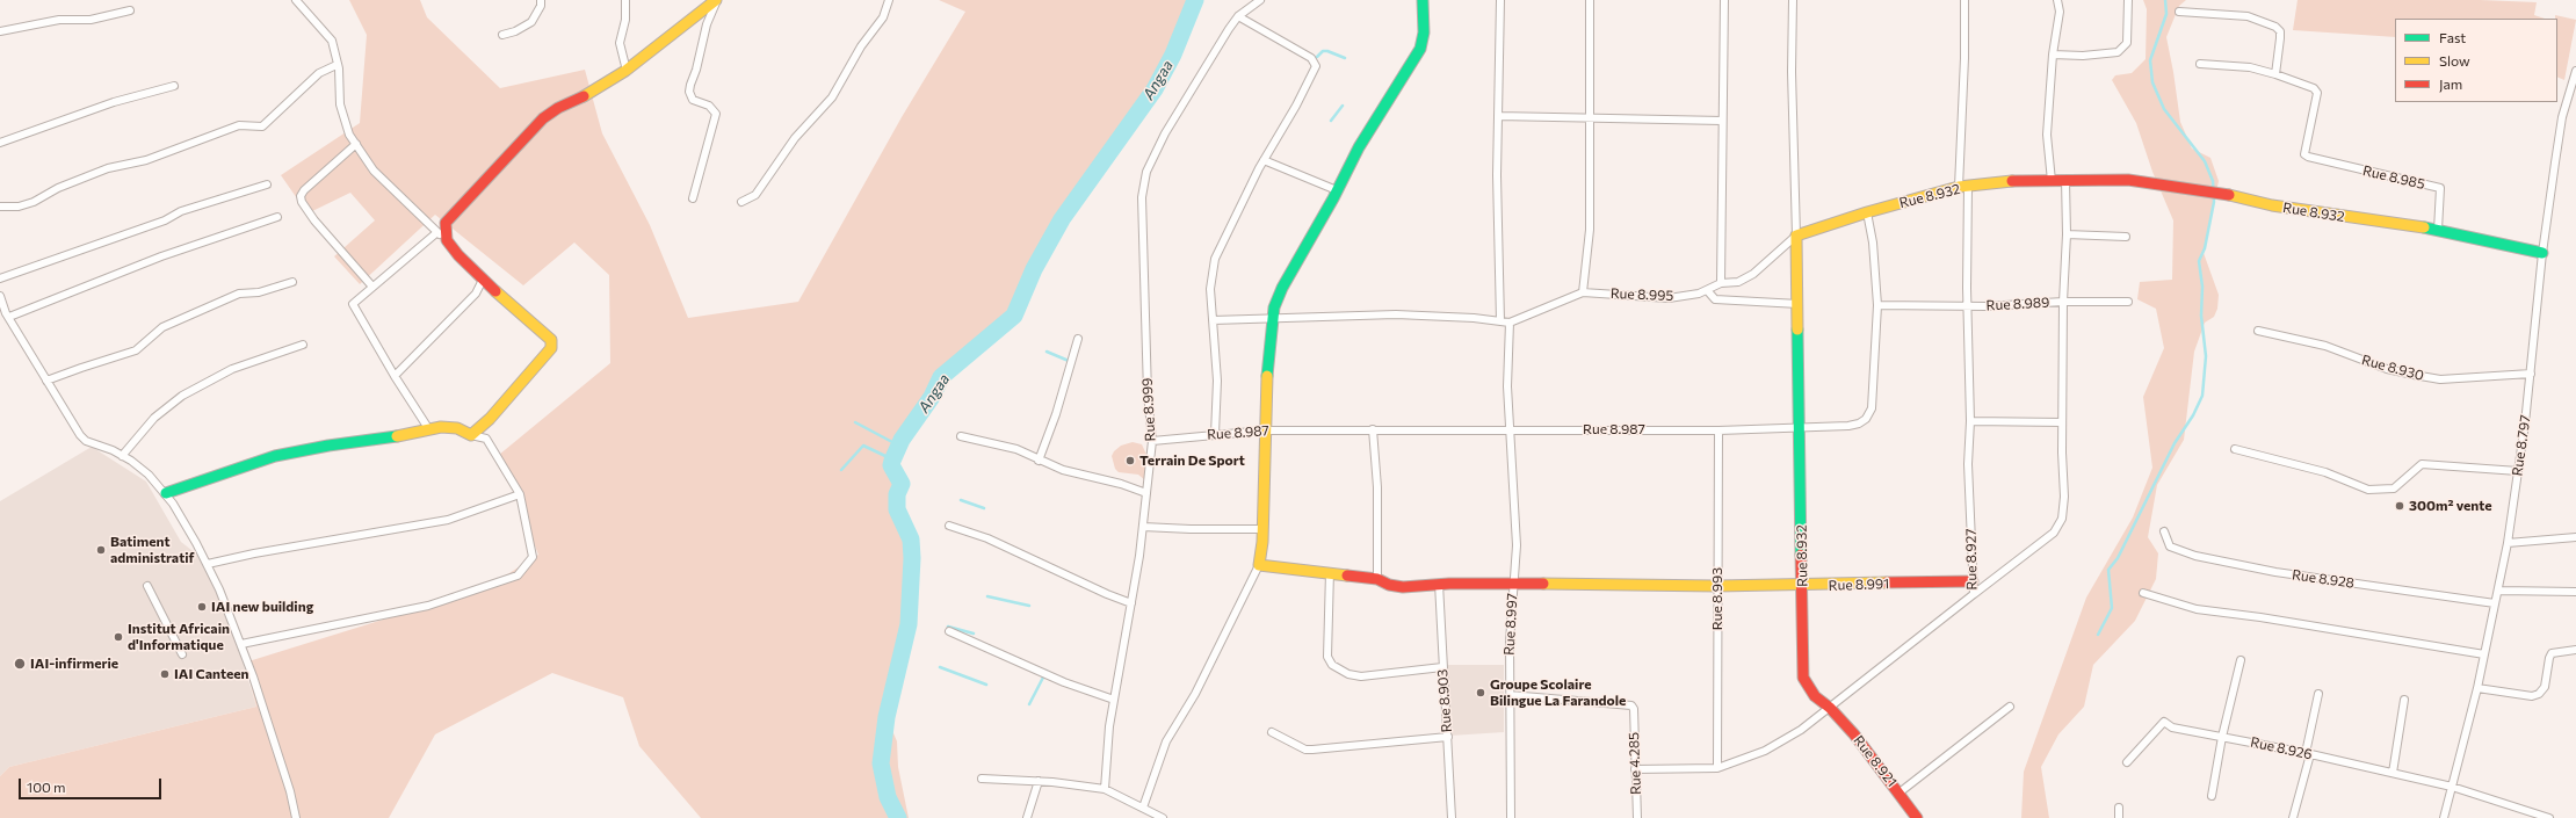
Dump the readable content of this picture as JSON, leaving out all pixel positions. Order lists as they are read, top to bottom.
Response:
{
  "streets": {
    "street": [
      "Rue 8.985",
      "Rue 8.932",
      "Rue 8.995",
      "Rue 8.989",
      "Rue 8.930",
      "Rue 8.999",
      "Rue 8.987",
      "Rue 8.797",
      "Rue 8.927",
      "Rue 8.928",
      "Rue 8.991",
      "Rue 8.993",
      "Rue 8.997",
      "Rue 8.903",
      "Rue 8.926",
      "Rue 8.921",
      "Rue 4.285"
    ]
  },
  "crossings": [
    ["Rue 8.985", "Rue 8.932"],
    ["Rue 8.932", "Rue 8.995"],
    ["Rue 8.932", "Rue 8.989"],
    ["Rue 8.932", "Rue 8.987"],
    ["Rue 8.932", "Rue 8.797"],
    ["Rue 8.932", "Rue 8.927"],
    ["Rue 8.932", "Rue 8.991"],
    ["Rue 8.932", "Rue 8.921"],
    ["Rue 8.989", "Rue 8.987"],
    ["Rue 8.989", "Rue 8.927"],
    ["Rue 8.930", "Rue 8.797"],
    ["Rue 8.999", "Rue 8.987"],
    ["Rue 8.987", "Rue 8.993"],
    ["Rue 8.987", "Rue 8.997"],
    ["Rue 8.797", "Rue 8.928"],
    ["Rue 8.797", "Rue 8.926"],
    ["Rue 8.927", "Rue 8.991"],
    ["Rue 8.927", "Rue 8.993"],
    ["Rue 8.927", "Rue 8.921"],
    ["Rue 8.927", "Rue 4.285"],
    ["Rue 8.991", "Rue 8.993"],
    ["Rue 8.991", "Rue 8.997"],
    ["Rue 8.991", "Rue 8.903"],
    ["Rue 8.997", "Rue 4.285"]
  ],
  "water": ["Angaa"],
  "places": [
    "Terrain De Sport",
    "300m² vente",
    "Batiment administratif",
    "IAI new building",
    "Institut Africain d'Informatique",
    "IAI-infirmerie",
    "IAI Canteen",
    "Groupe Scolaire Bilingue La Farandole"
  ],
  "legend": ["Fast", "Slow", "Jam"],
  "scale_bar": "100 m"
}
